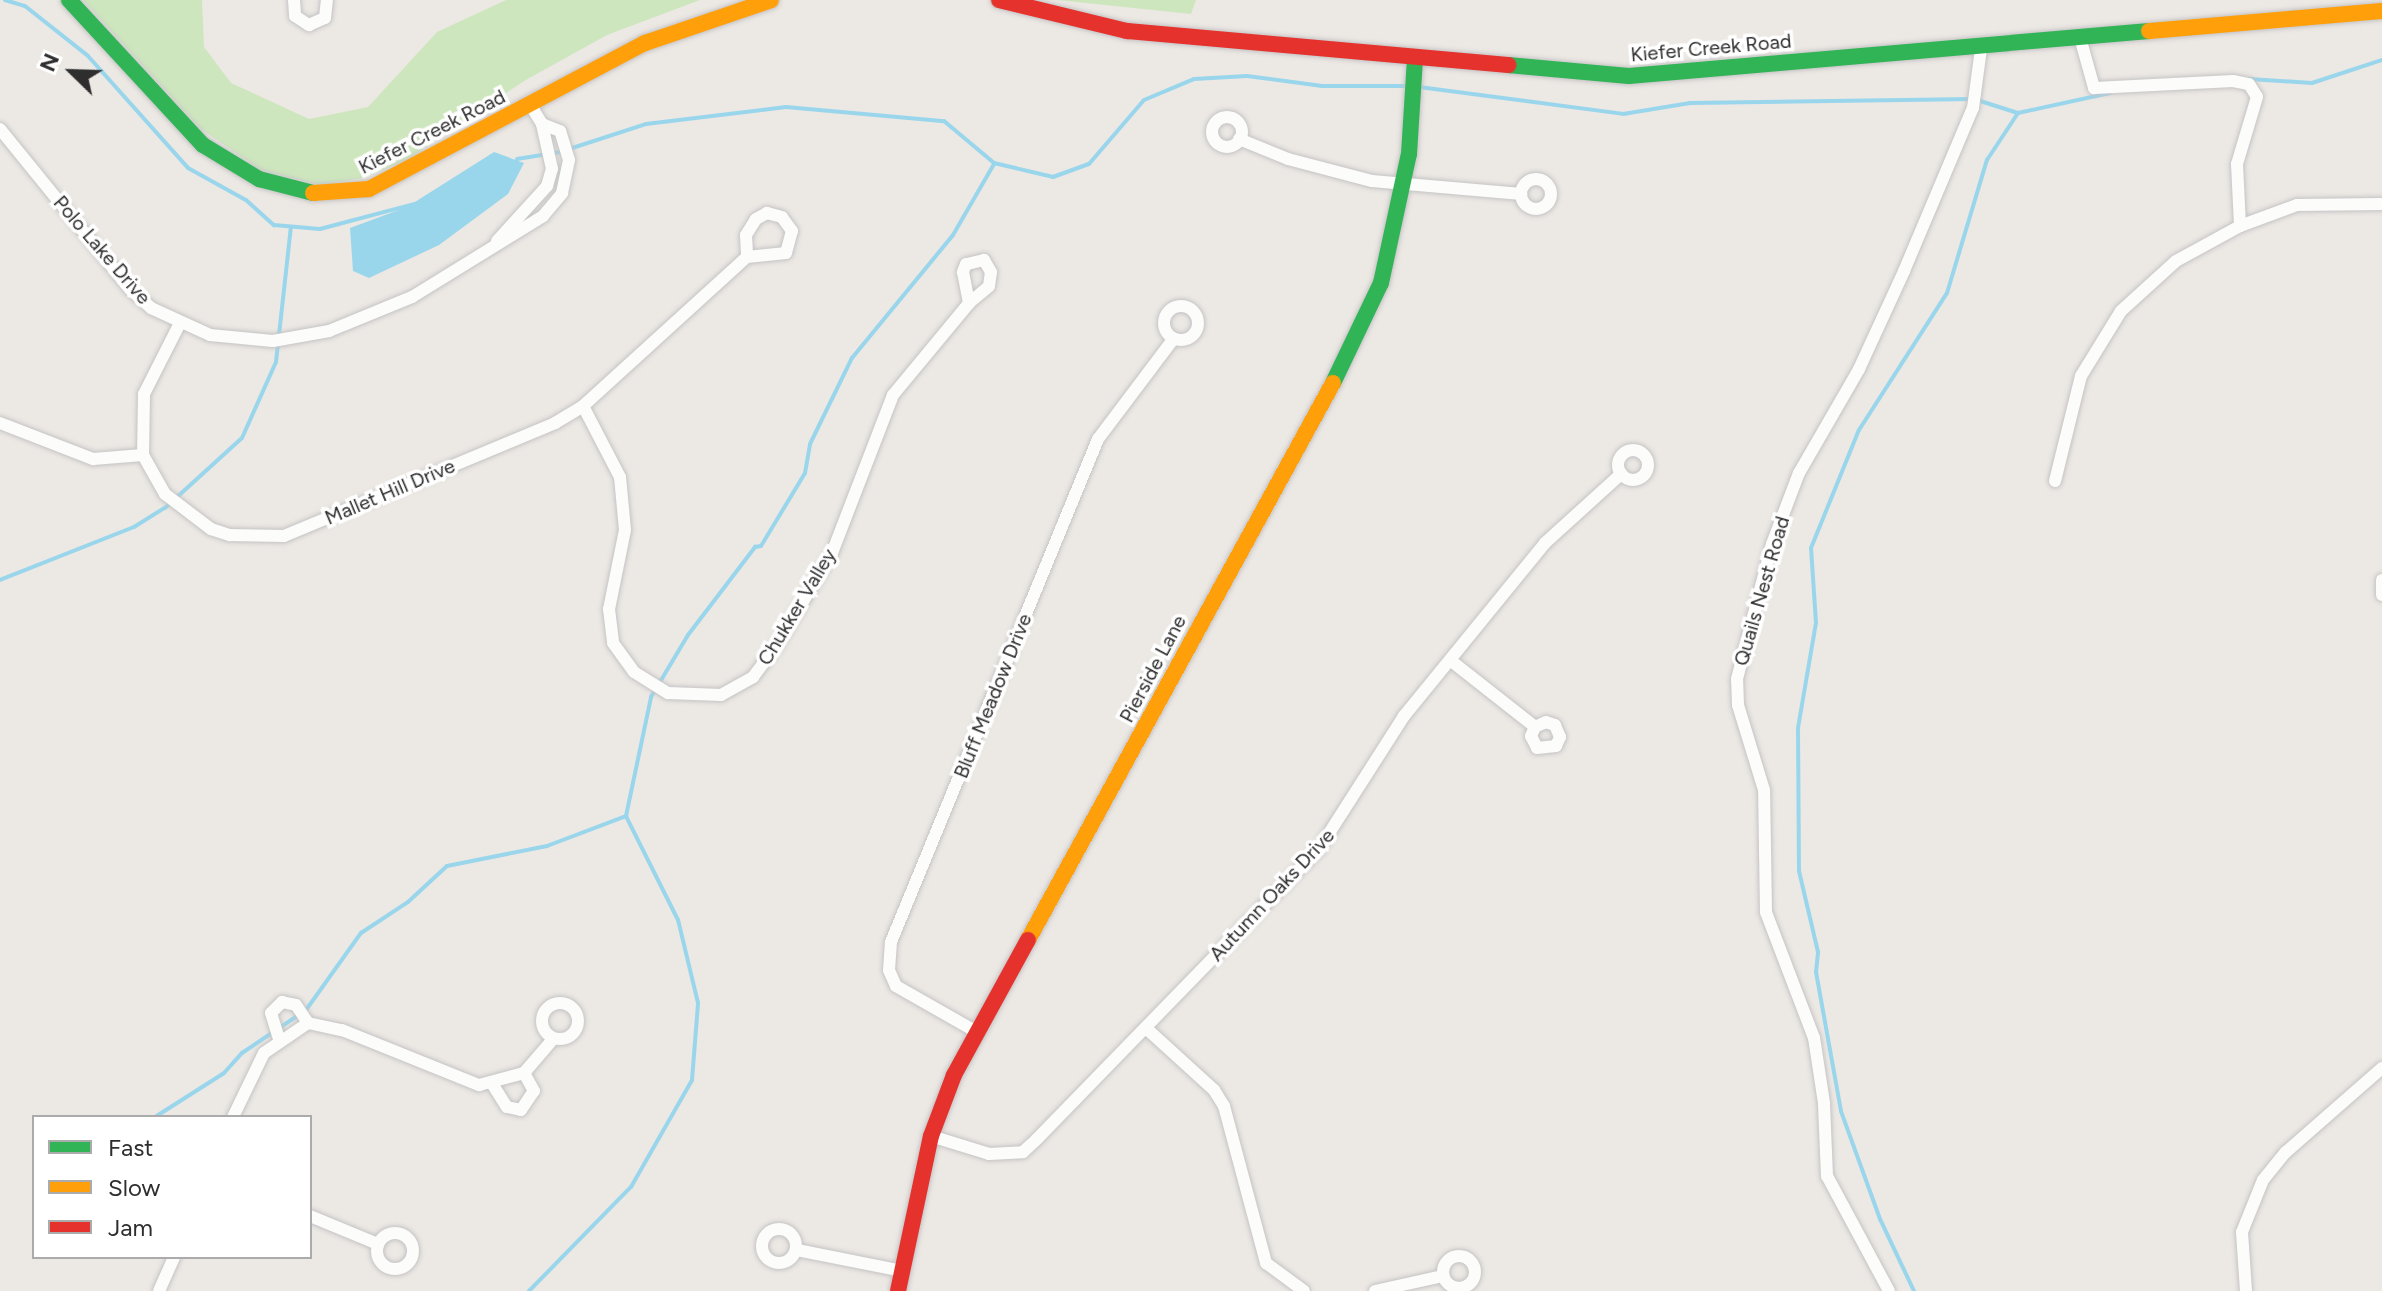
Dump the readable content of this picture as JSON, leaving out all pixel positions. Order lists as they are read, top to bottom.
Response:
{
  "streets": {
    "street": [
      "Kiefer Creek Road",
      "Polo Lake Drive",
      "Mallet Hill Drive",
      "Quails Nest Road",
      "Chukker Valley",
      "Pierside Lane",
      "Bluff Meadow Drive",
      "Autumn Oaks Drive"
    ]
  },
  "crossings": [
    ["Kiefer Creek Road", "Polo Lake Drive"],
    ["Kiefer Creek Road", "Quails Nest Road"],
    ["Kiefer Creek Road", "Pierside Lane"],
    ["Polo Lake Drive", "Mallet Hill Drive"],
    ["Mallet Hill Drive", "Chukker Valley"],
    ["Pierside Lane", "Bluff Meadow Drive"],
    ["Pierside Lane", "Autumn Oaks Drive"]
  ],
  "legend": ["Fast", "Slow", "Jam"],
  "north": "top left"
}
